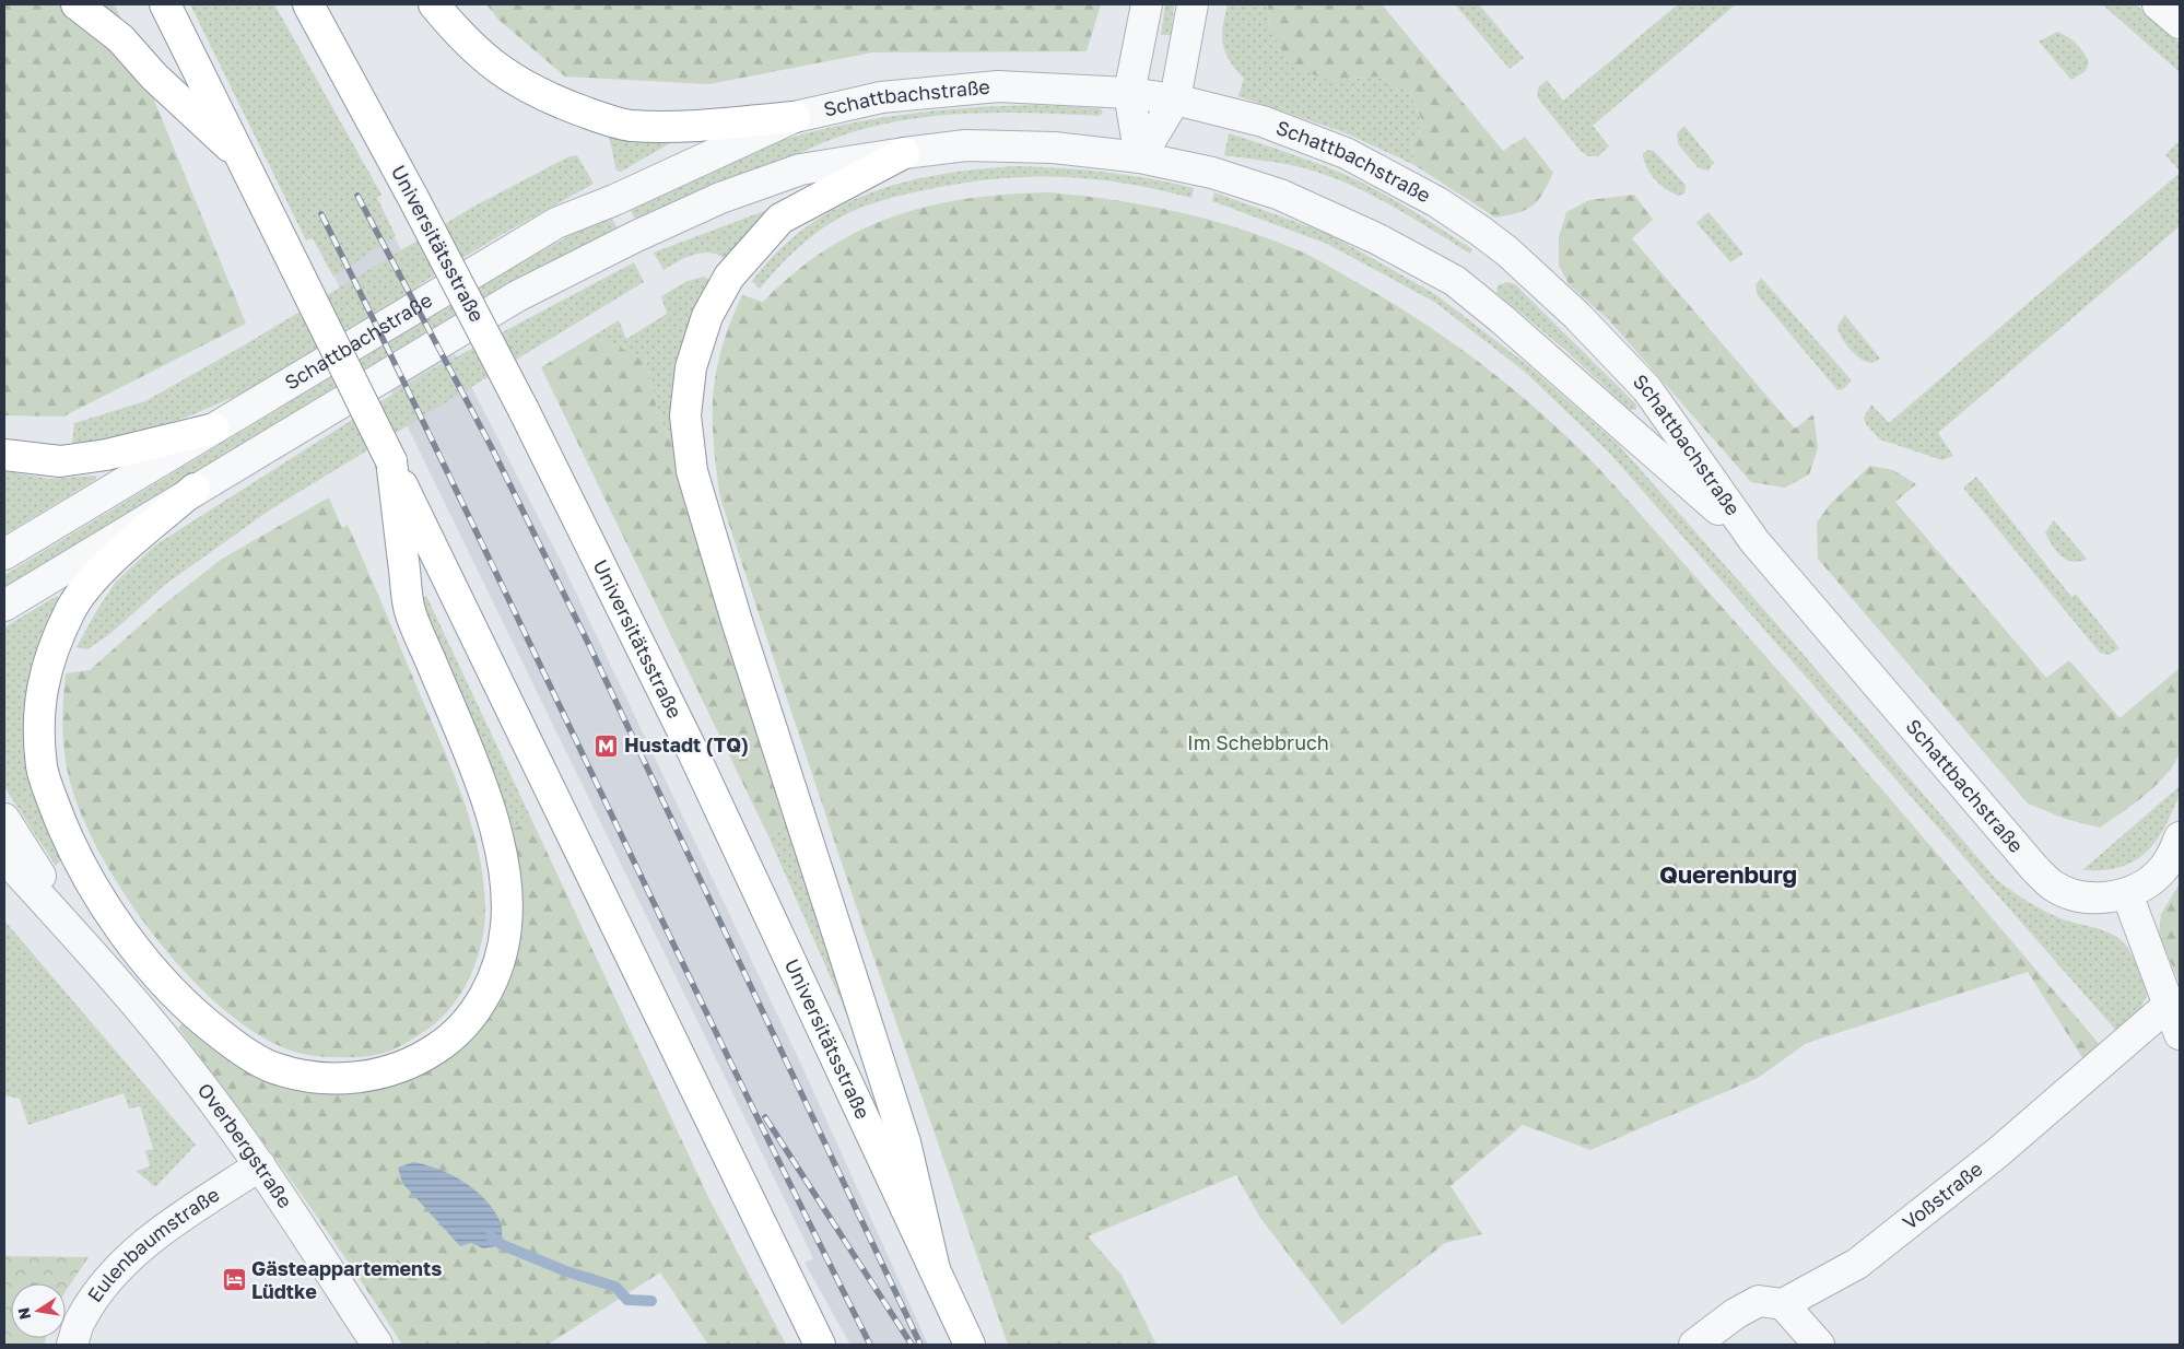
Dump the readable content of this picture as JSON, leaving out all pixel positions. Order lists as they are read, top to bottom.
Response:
{
  "streets": {
    "highway": ["Universitätsstraße"],
    "street": [
      "Schattbachstraße",
      "Overbergstraße",
      "Voßstraße",
      "Eulenbaumstraße"
    ]
  },
  "crossings": [
    ["Overbergstraße", "Eulenbaumstraße"]
  ],
  "districts": ["Querenburg"],
  "parks": ["Im Schebbruch"],
  "places": {
    "metro station": ["Hustadt (TQ)"],
    "hotel": ["Gästeappartements Lüdtke"]
  },
  "north": "left"
}
